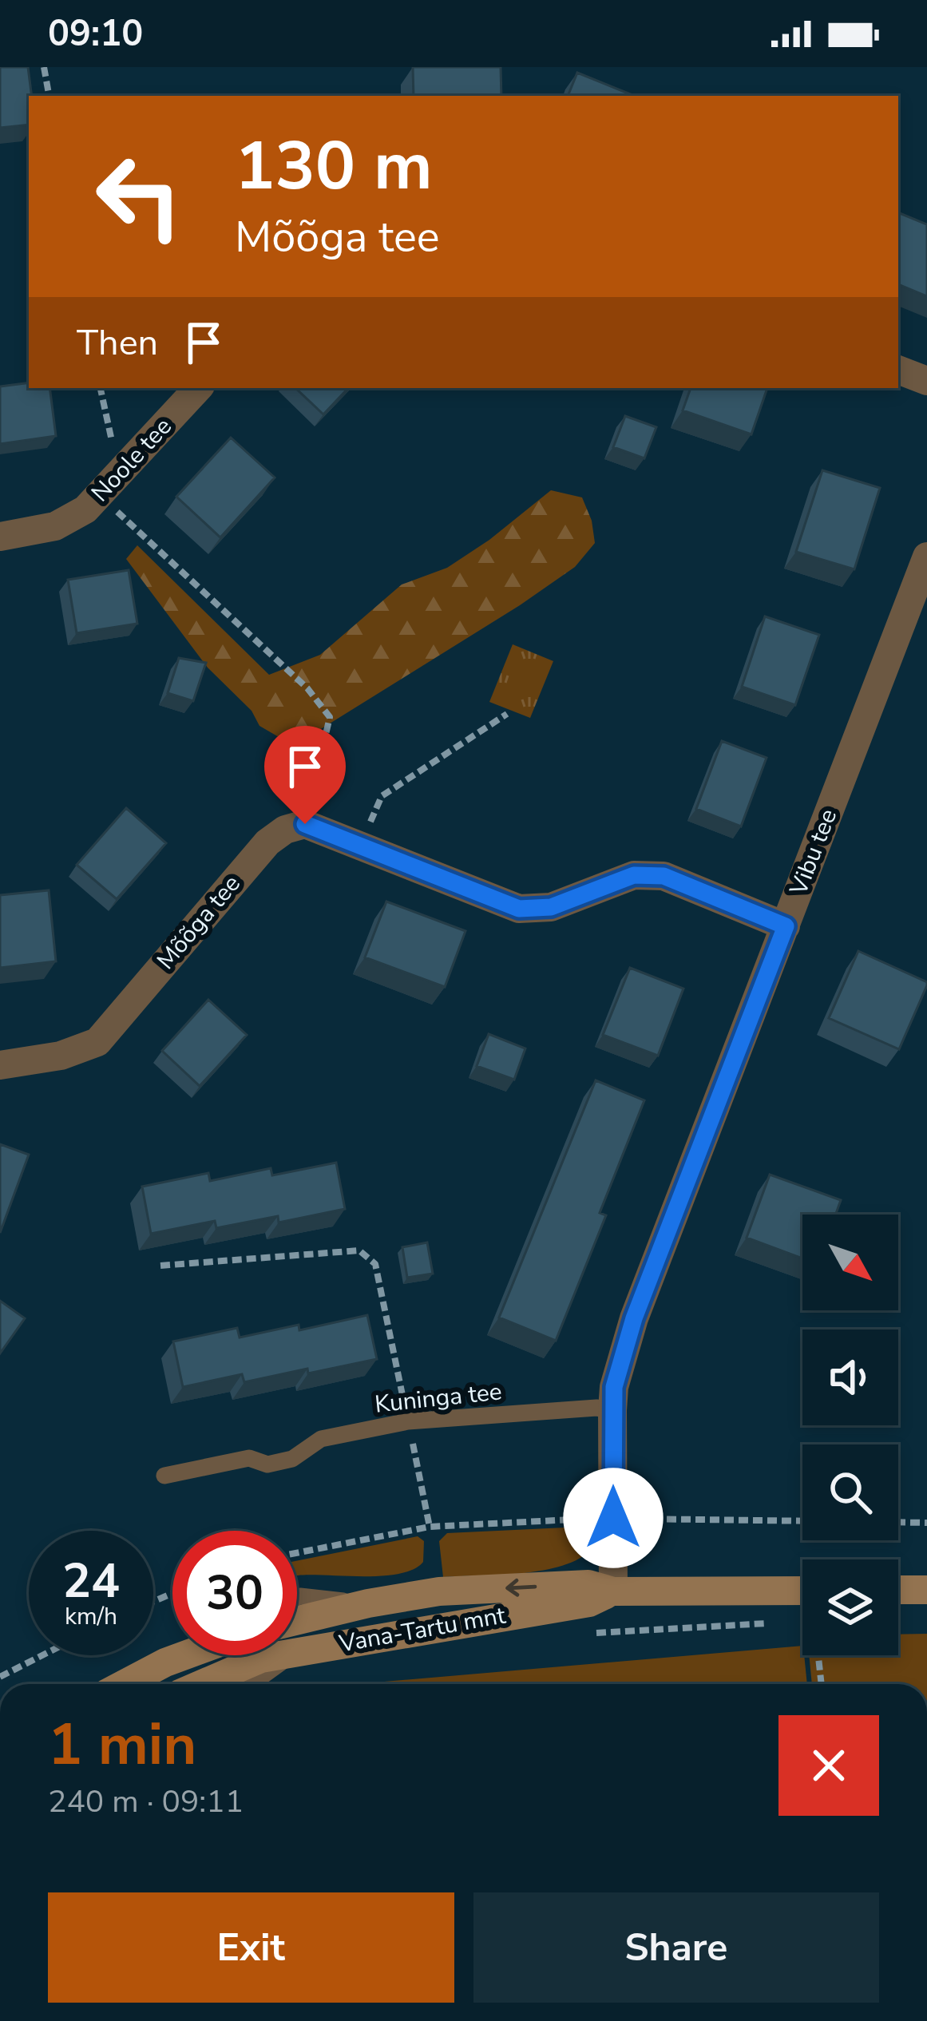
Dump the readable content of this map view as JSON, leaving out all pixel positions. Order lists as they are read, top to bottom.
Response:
{
  "streets": {
    "street": [
      "Noole tee",
      "Vibu tee",
      "Mõõga tee",
      "Vana-Tartu mnt"
    ],
    "lane": ["Kuninga tee"]
  },
  "crossings": [
    ["Vibu tee", "Kuninga tee"],
    ["Vibu tee", "Vana-Tartu mnt"]
  ],
  "north": "bottom right",
  "page": {
    "status": "09:10",
    "turn": ["130 m", "Mõõga tee"],
    "then": "Then",
    "speed": "24 km/h",
    "limit": "30",
    "heading": ["1 min", "240 m · 09:11"],
    "buttons": ["Exit", "Share"]
  }
}
